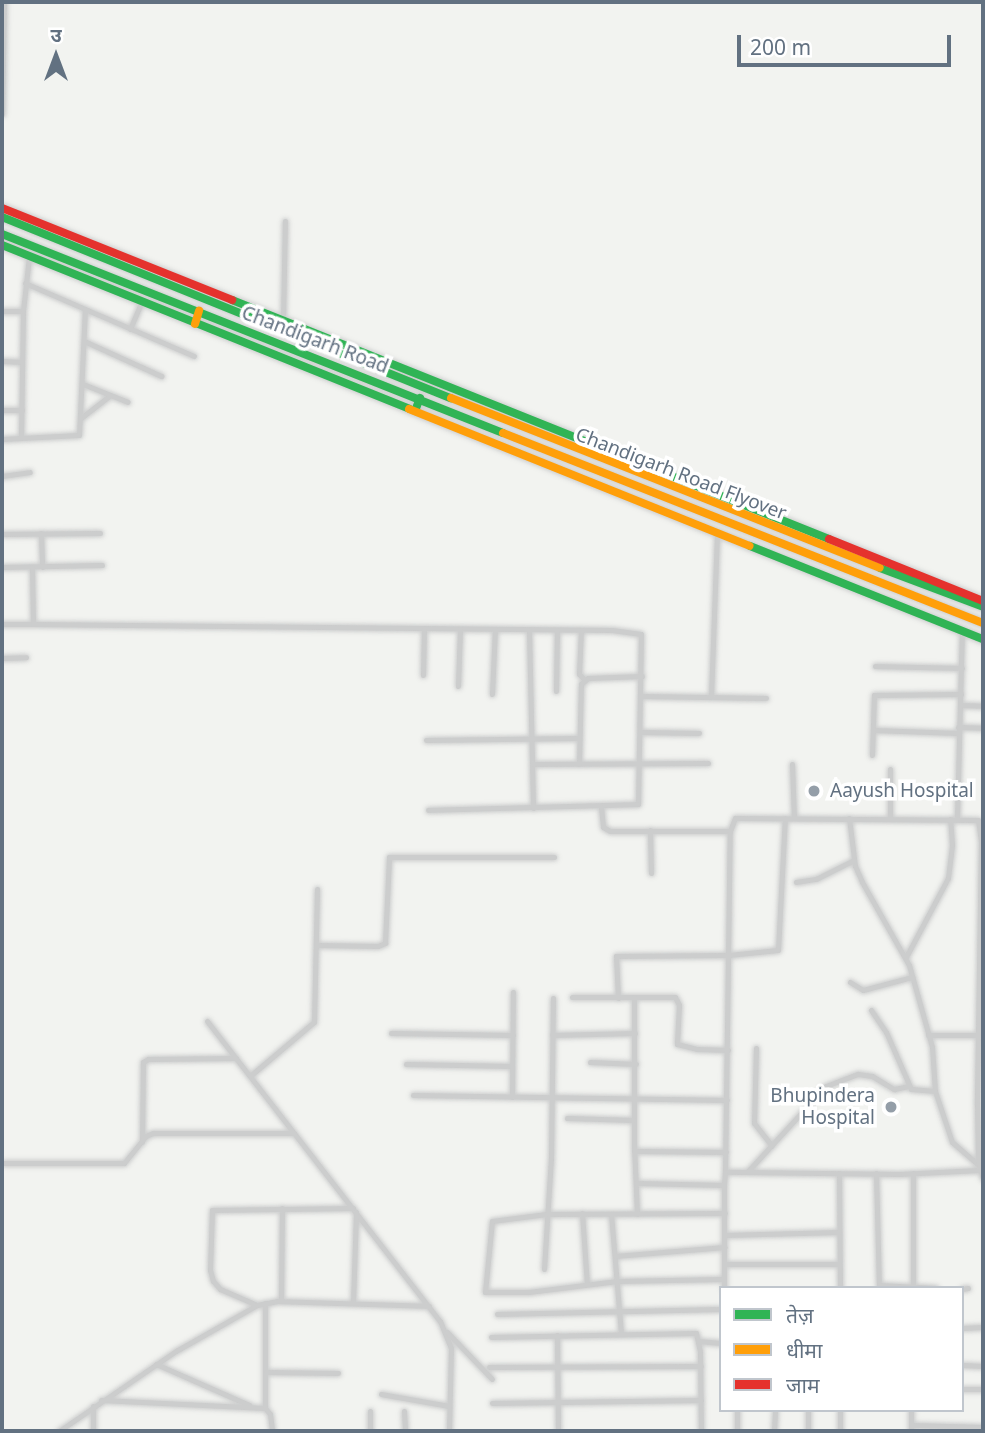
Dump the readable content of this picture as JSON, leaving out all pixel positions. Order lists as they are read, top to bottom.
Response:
{
  "streets": {
    "main road": ["Chandigarh Road", "Chandigarh Road Flyover"]
  },
  "crossings": [
    ["Chandigarh Road", "Chandigarh Road Flyover"]
  ],
  "places": ["Aayush Hospital", "Bhupindera Hospital"],
  "legend": ["तेज़", "धीमा", "जाम"],
  "scale_bar": "200 m",
  "north": "top"
}
